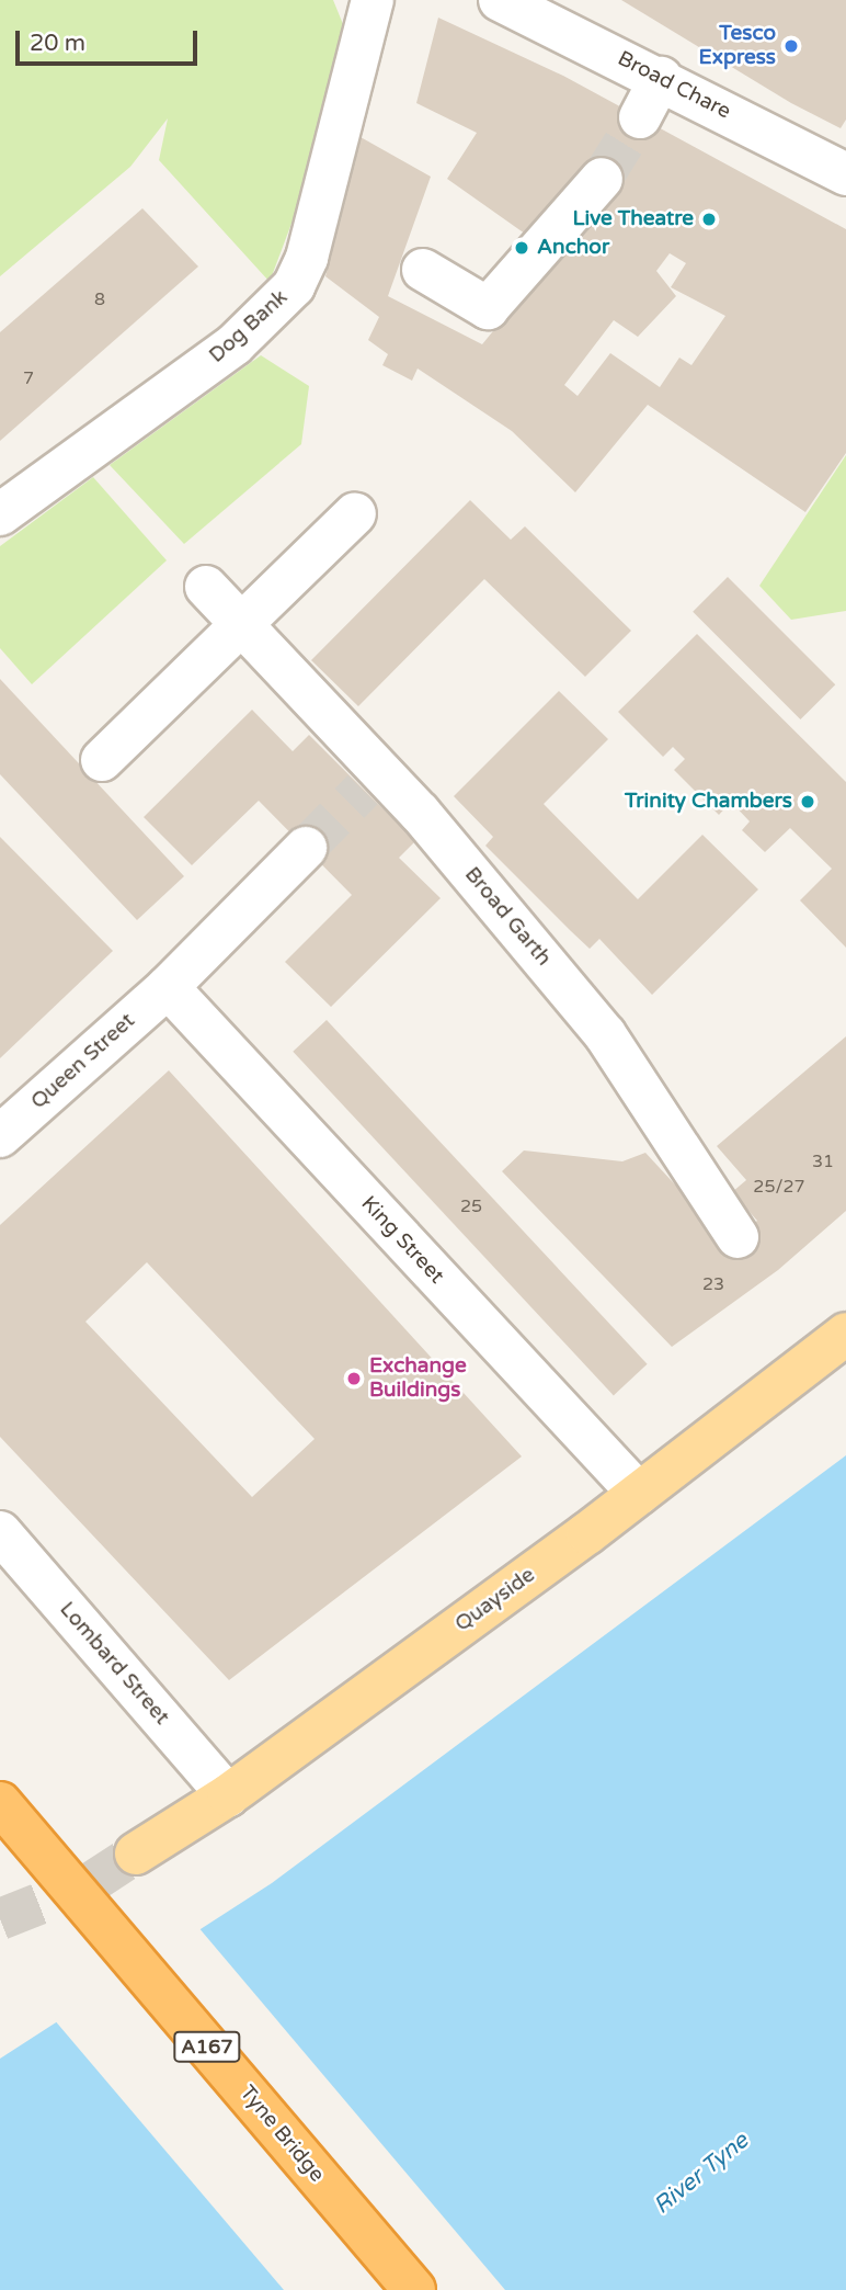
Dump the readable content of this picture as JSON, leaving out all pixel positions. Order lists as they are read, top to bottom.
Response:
{
  "streets": {
    "highway": ["A167", "Tyne Bridge"],
    "main road": ["Quayside"],
    "street": [
      "Broad Chare",
      "Dog Bank",
      "Broad Garth",
      "Queen Street",
      "King Street",
      "Lombard Street"
    ]
  },
  "crossings": [
    ["Queen Street", "King Street"],
    ["King Street", "Quayside"],
    ["Quayside", "Lombard Street"]
  ],
  "water": ["River Tyne"],
  "places": [
    "Tesco Express",
    "Live Theatre",
    "Anchor",
    "Trinity Chambers",
    "Exchange Buildings"
  ],
  "house_numbers": [
    "8",
    "7",
    "31",
    "25/27",
    "25",
    "23"
  ],
  "scale_bar": "20 m"
}
